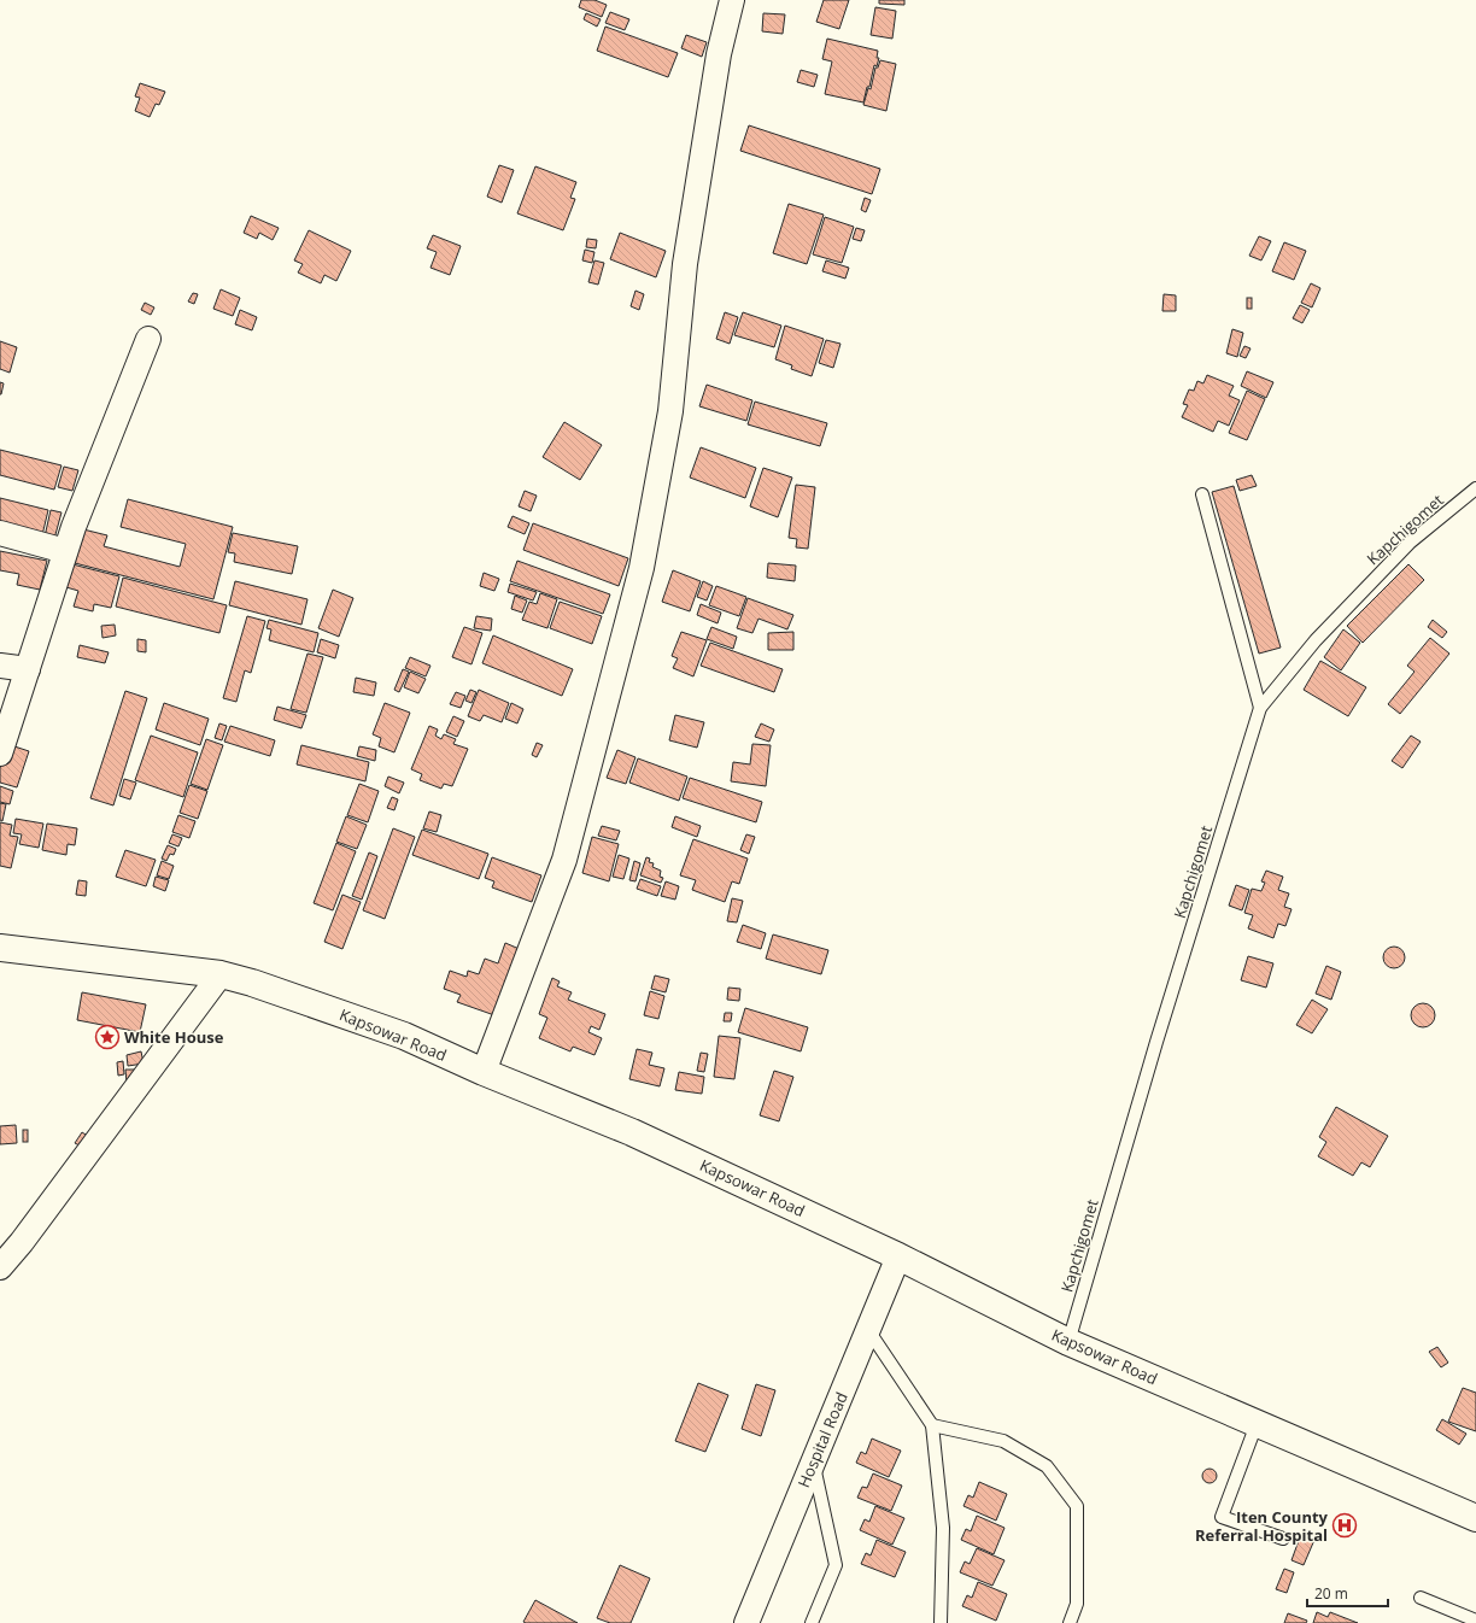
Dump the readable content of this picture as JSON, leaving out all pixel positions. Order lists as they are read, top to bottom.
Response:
{
  "streets": {
    "main road": ["Kapsowar Road"],
    "street": ["Hospital Road"],
    "lane": ["Kapchigomet"]
  },
  "crossings": [
    ["Kapchigomet", "Kapsowar Road"],
    ["Kapsowar Road", "Hospital Road"]
  ],
  "places": {
    "place": ["White House"],
    "hospital": ["Iten County Referral Hospital"]
  },
  "scale_bar": "20 m"
}
